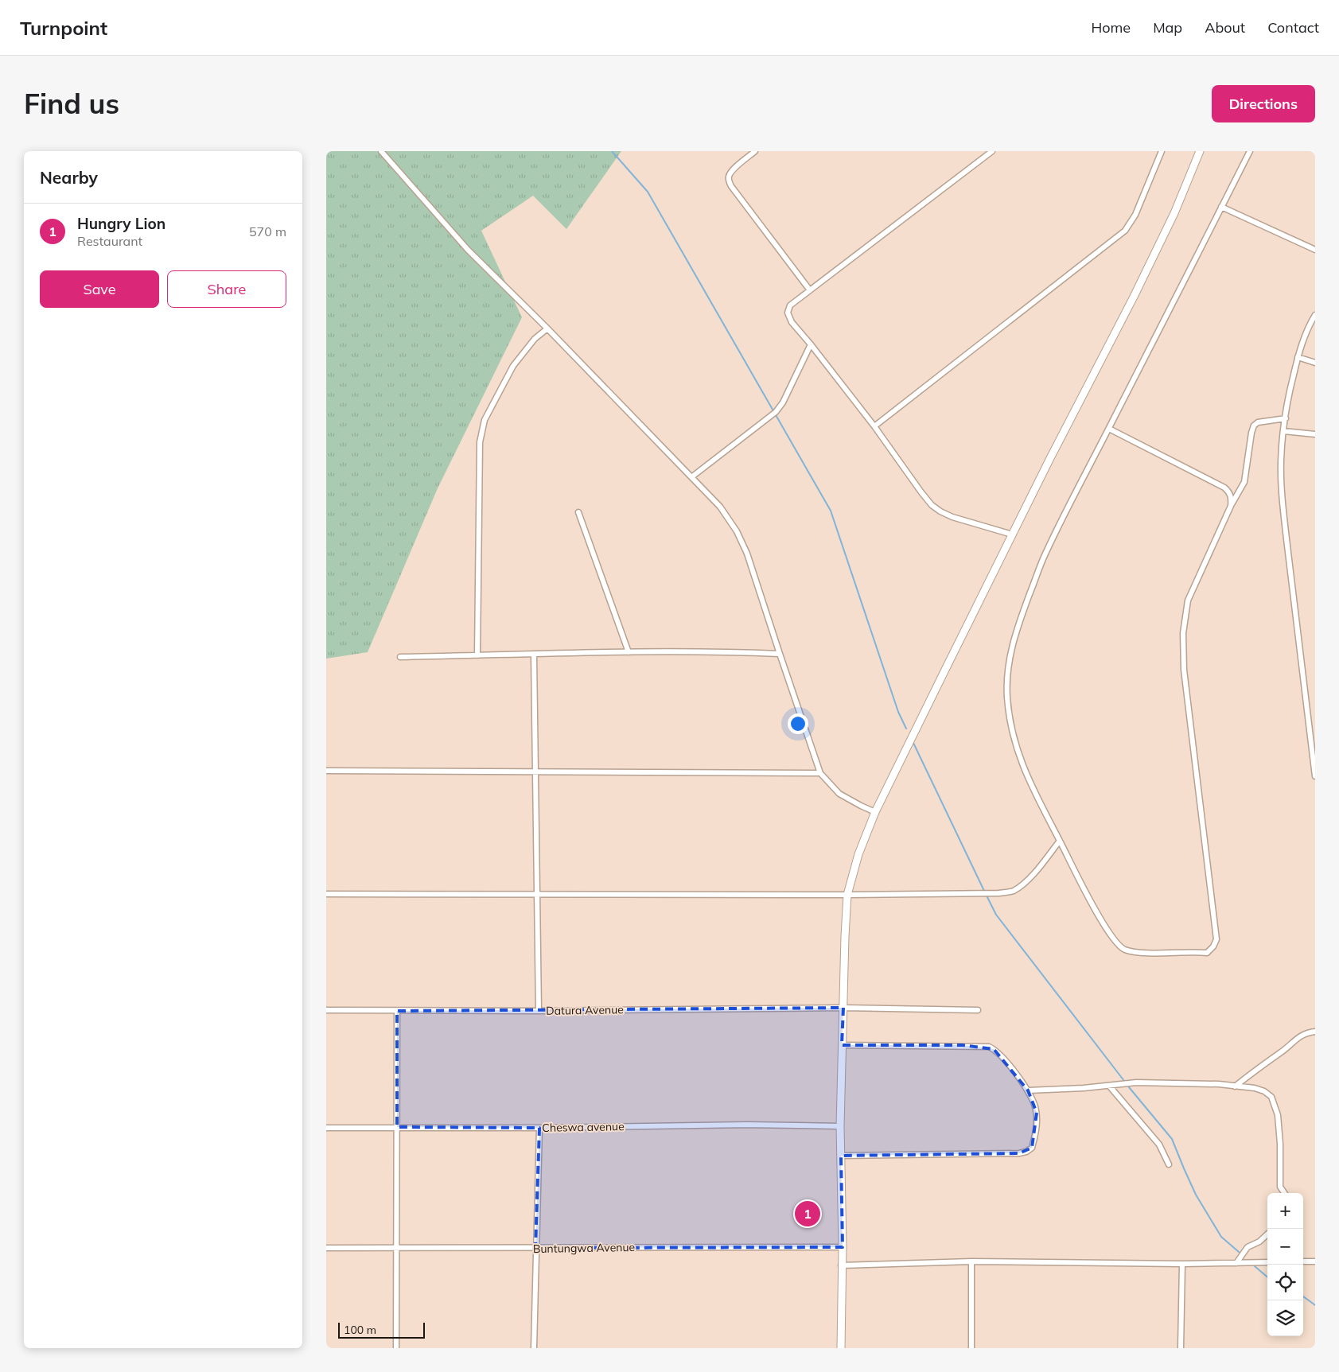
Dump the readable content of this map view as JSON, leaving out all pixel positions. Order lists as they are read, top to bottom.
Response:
{
  "streets": {
    "street": ["Datura Avenue", "Cheswa avenue", "Buntungwa Avenue"]
  },
  "scale_bar": "100 m",
  "page": {
    "header": "Turnpoint",
    "nav": [
      "Home",
      "Map",
      "About",
      "Contact"
    ],
    "buttons": [
      "Directions",
      ["Save", "Share"]
    ],
    "title": "Find us",
    "heading": "Nearby",
    "list": [
      {
        "mark": "1",
        "name": "Hungry Lion",
        "note": "Restaurant",
        "value": "570 m"
      }
    ],
    "map_buttons": ["+", "−"],
    "pins": "1",
    "scale": "100 m"
  }
}
